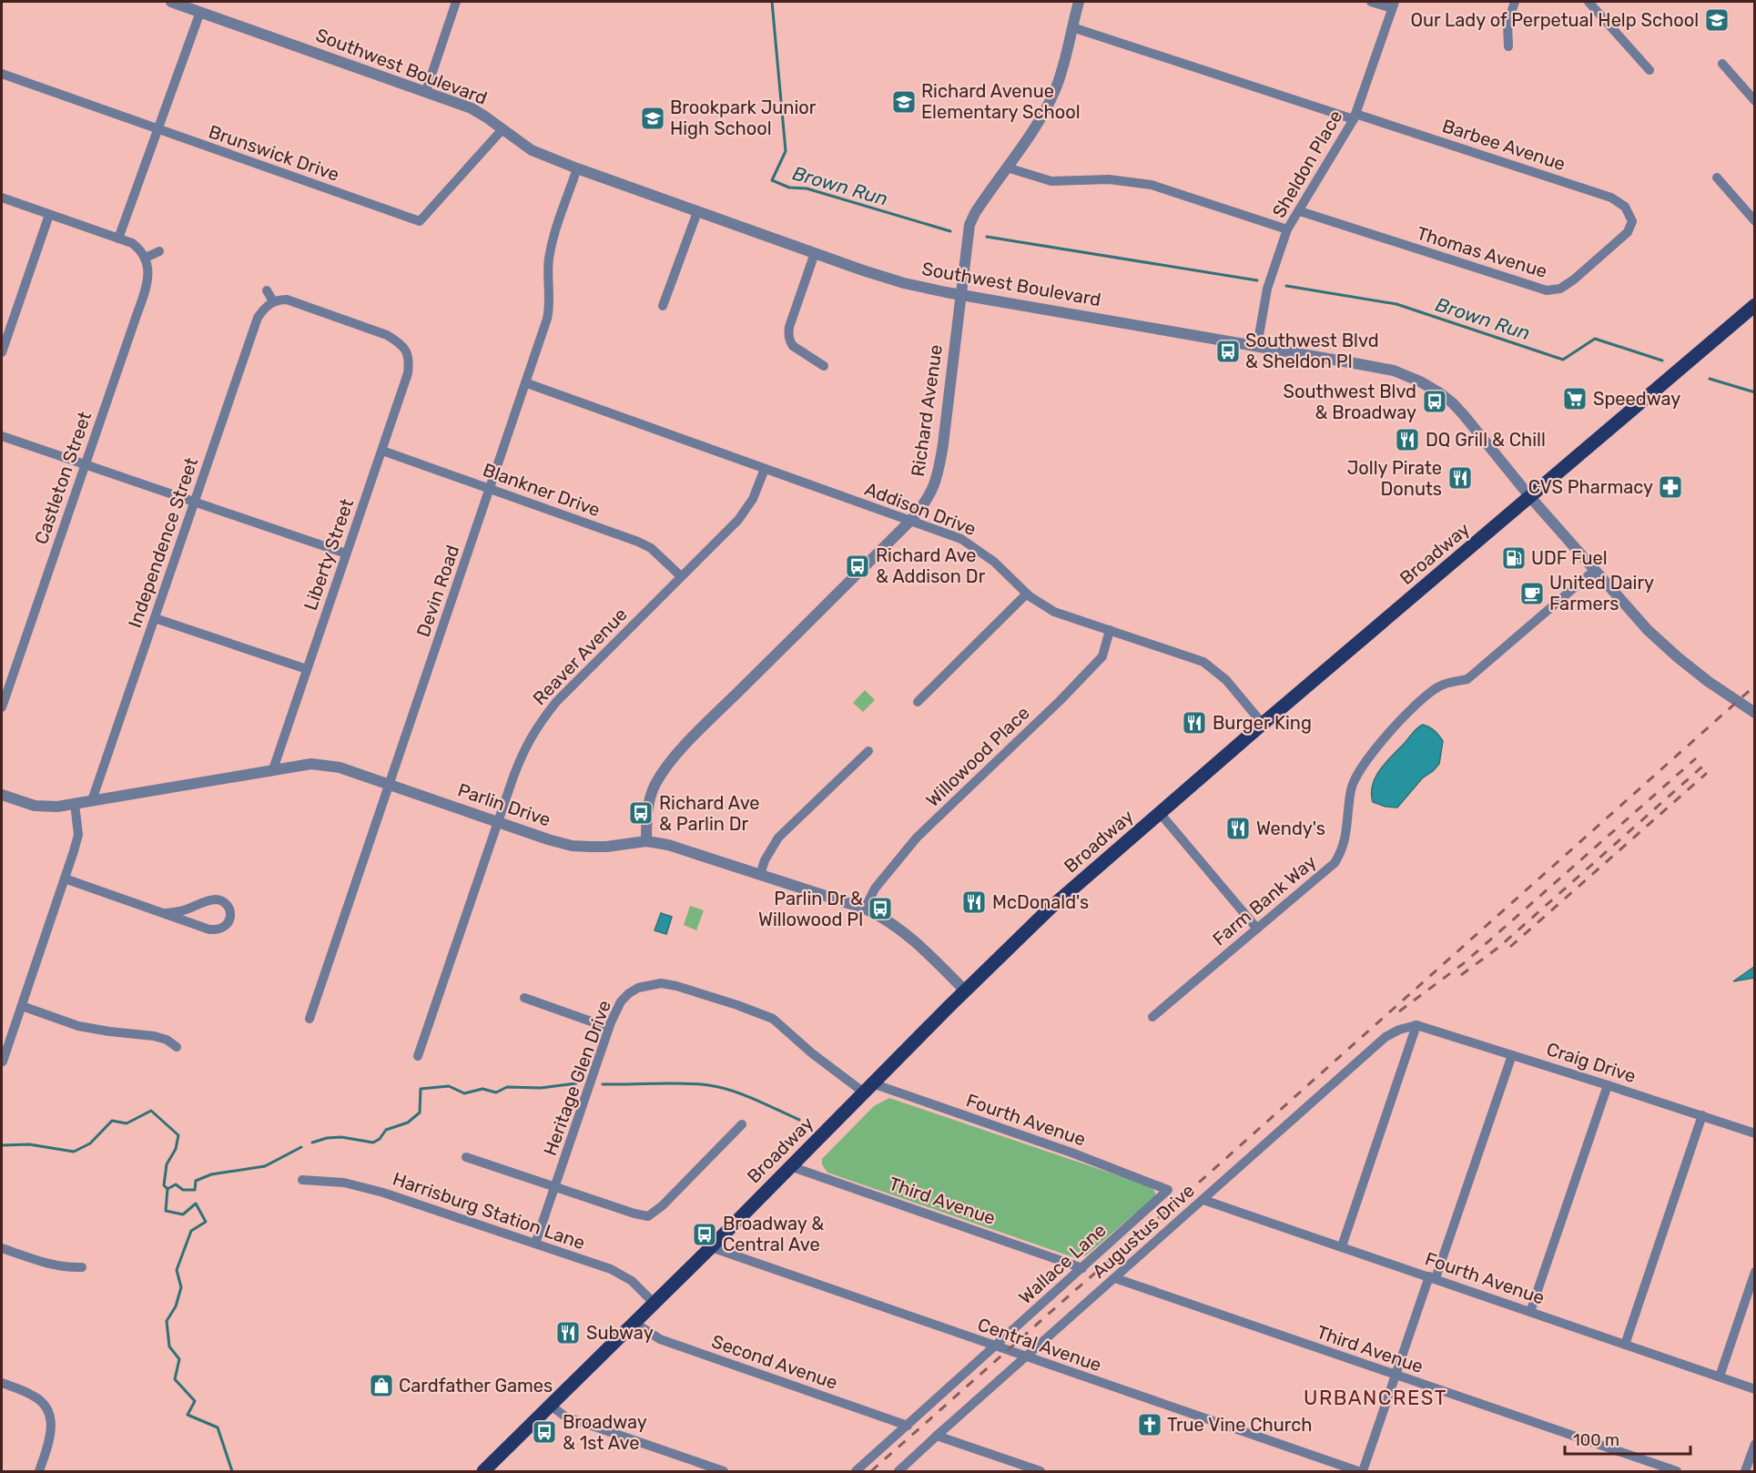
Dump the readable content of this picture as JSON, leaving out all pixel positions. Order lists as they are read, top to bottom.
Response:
{
  "streets": {
    "main road": ["Broadway"],
    "street": [
      "Southwest Boulevard",
      "Barbee Avenue",
      "Brunswick Drive",
      "Sheldon Place",
      "Thomas Avenue",
      "Richard Avenue",
      "Castleton Street",
      "Blankner Drive",
      "Addison Drive",
      "Independence Street",
      "Liberty Street",
      "Devin Road",
      "Reaver Avenue",
      "Willowood Place",
      "Parlin Drive",
      "Farm Bank Way",
      "Craig Drive",
      "Heritage Glen Drive",
      "Fourth Avenue",
      "Third Avenue",
      "Harrisburg Station Lane",
      "Augustus Drive",
      "Wallace Lane",
      "Central Avenue",
      "Second Avenue"
    ]
  },
  "crossings": [
    ["Southwest Boulevard", "Brunswick Drive"],
    ["Southwest Boulevard", "Sheldon Place"],
    ["Southwest Boulevard", "Richard Avenue"],
    ["Southwest Boulevard", "Broadway"],
    ["Southwest Boulevard", "Devin Road"],
    ["Southwest Boulevard", "Farm Bank Way"],
    ["Barbee Avenue", "Sheldon Place"],
    ["Barbee Avenue", "Thomas Avenue"],
    ["Barbee Avenue", "Richard Avenue"],
    ["Sheldon Place", "Thomas Avenue"],
    ["Richard Avenue", "Addison Drive"],
    ["Richard Avenue", "Parlin Drive"],
    ["Blankner Drive", "Liberty Street"],
    ["Blankner Drive", "Devin Road"],
    ["Blankner Drive", "Reaver Avenue"],
    ["Addison Drive", "Broadway"],
    ["Addison Drive", "Devin Road"],
    ["Addison Drive", "Reaver Avenue"],
    ["Addison Drive", "Willowood Place"],
    ["Independence Street", "Liberty Street"],
    ["Independence Street", "Parlin Drive"],
    ["Broadway", "Parlin Drive"],
    ["Broadway", "Heritage Glen Drive"],
    ["Broadway", "Fourth Avenue"],
    ["Broadway", "Third Avenue"],
    ["Broadway", "Harrisburg Station Lane"],
    ["Broadway", "Central Avenue"],
    ["Broadway", "Second Avenue"],
    ["Liberty Street", "Parlin Drive"],
    ["Devin Road", "Parlin Drive"],
    ["Reaver Avenue", "Parlin Drive"],
    ["Willowood Place", "Parlin Drive"],
    ["Craig Drive", "Augustus Drive"],
    ["Heritage Glen Drive", "Fourth Avenue"],
    ["Heritage Glen Drive", "Harrisburg Station Lane"],
    ["Fourth Avenue", "Augustus Drive"],
    ["Fourth Avenue", "Wallace Lane"],
    ["Third Avenue", "Augustus Drive"],
    ["Third Avenue", "Wallace Lane"],
    ["Augustus Drive", "Central Avenue"],
    ["Wallace Lane", "Central Avenue"],
    ["Wallace Lane", "Second Avenue"]
  ],
  "districts": ["URBANCREST"],
  "water": ["Brown Run"],
  "places": {
    "school or university": ["Our Lady of Perpetual Help School", "Richard Avenue Elementary School", "Brookpark Junior High School"],
    "bus stop": [
      "Southwest Blvd & Sheldon Pl",
      "Southwest Blvd & Broadway",
      "Richard Ave & Addison Dr",
      "Richard Ave & Parlin Dr",
      "Parlin Dr & Willowood Pl",
      "Broadway & Central Ave",
      "Broadway & 1st Ave"
    ],
    "supermarket": ["Speedway"],
    "restaurant": [
      "DQ Grill & Chill",
      "Jolly Pirate Donuts",
      "Burger King",
      "Wendy's",
      "McDonald's",
      "Subway"
    ],
    "pharmacy": ["CVS Pharmacy"],
    "fuel station": ["UDF Fuel"],
    "cafe": ["United Dairy Farmers"],
    "shop": ["Cardfather Games"],
    "church": ["True Vine Church"]
  },
  "scale_bar": "100 m"
}
